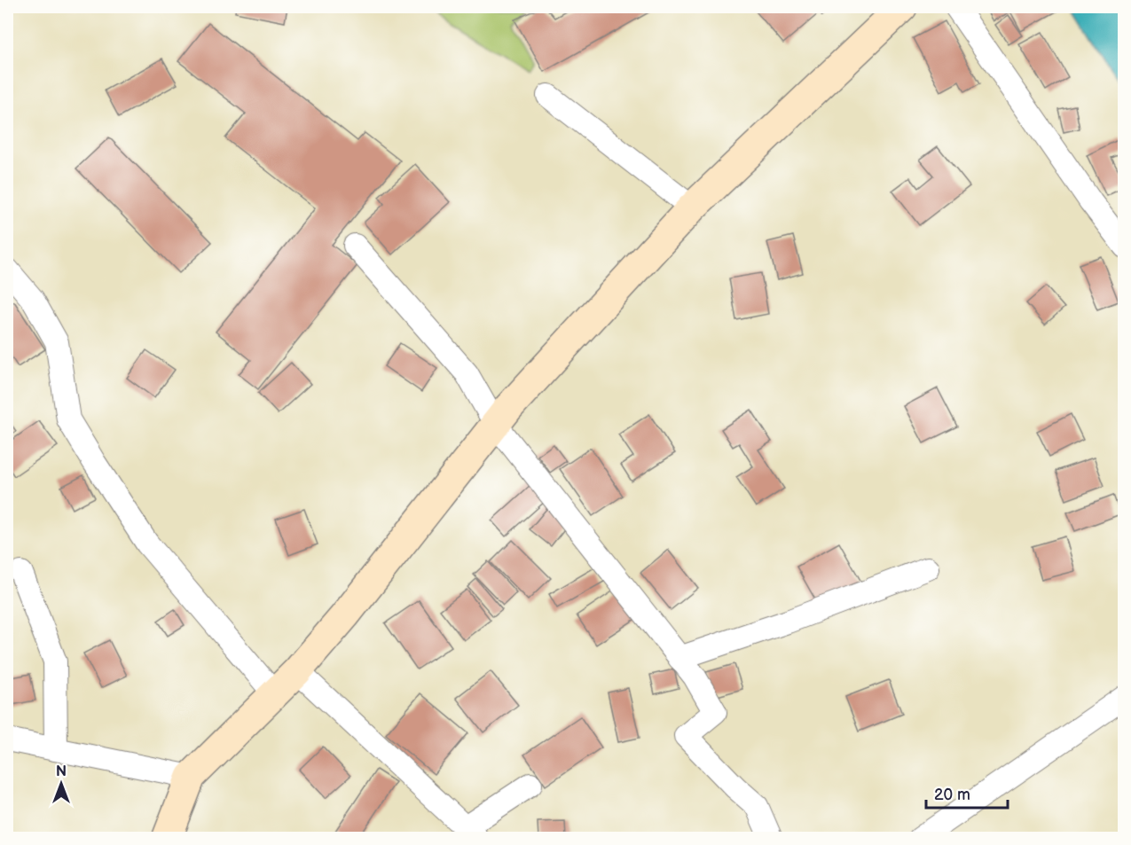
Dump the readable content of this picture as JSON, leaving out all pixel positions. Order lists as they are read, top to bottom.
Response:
{
  "scale_bar": "20 m",
  "north": "top"
}
